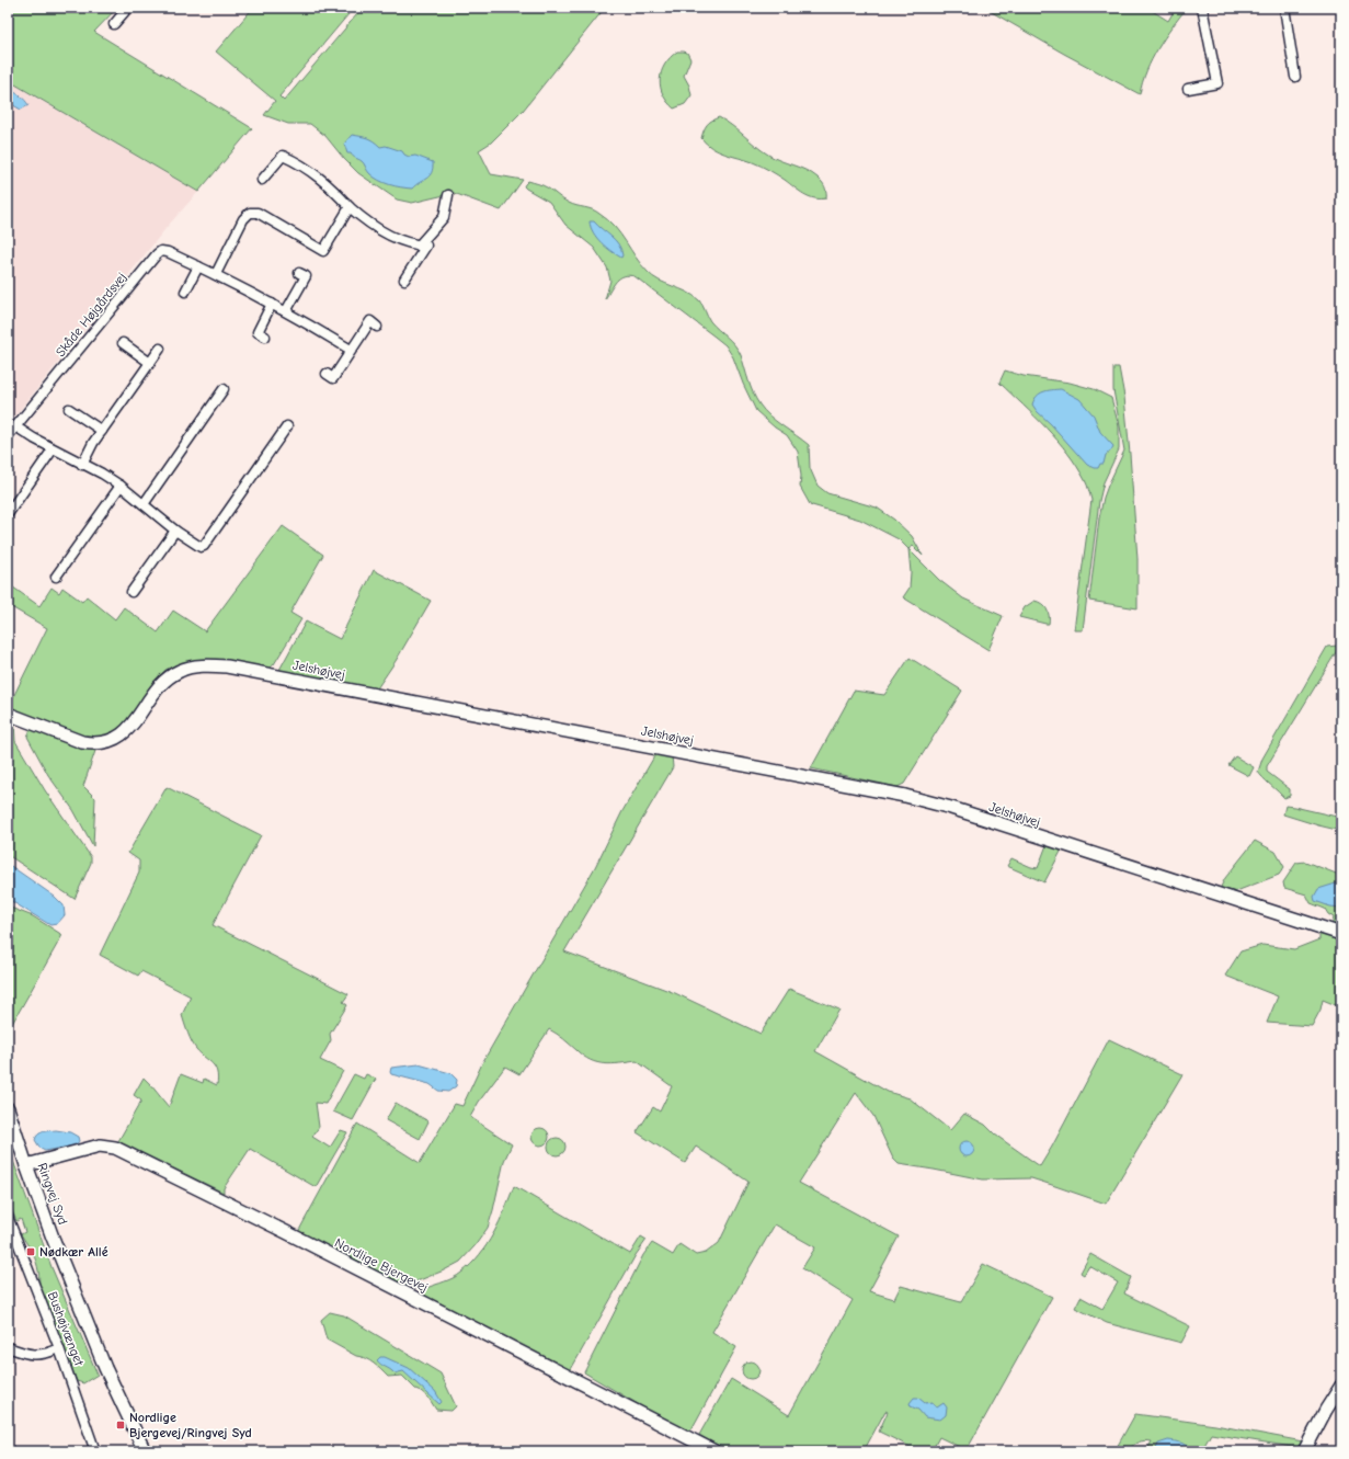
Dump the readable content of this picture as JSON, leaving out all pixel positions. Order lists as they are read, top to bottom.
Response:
{
  "streets": {
    "street": [
      "Skåde Højgårdsvej",
      "Jelshøjvej",
      "Ringvej Syd",
      "Nordlige Bjergevej",
      "Bushøjvænget"
    ]
  },
  "crossings": [
    ["Ringvej Syd", "Nordlige Bjergevej"]
  ],
  "places": {
    "transit": ["Nødkær Allé", "Nordlige Bjergevej/Ringvej Syd"]
  }
}
